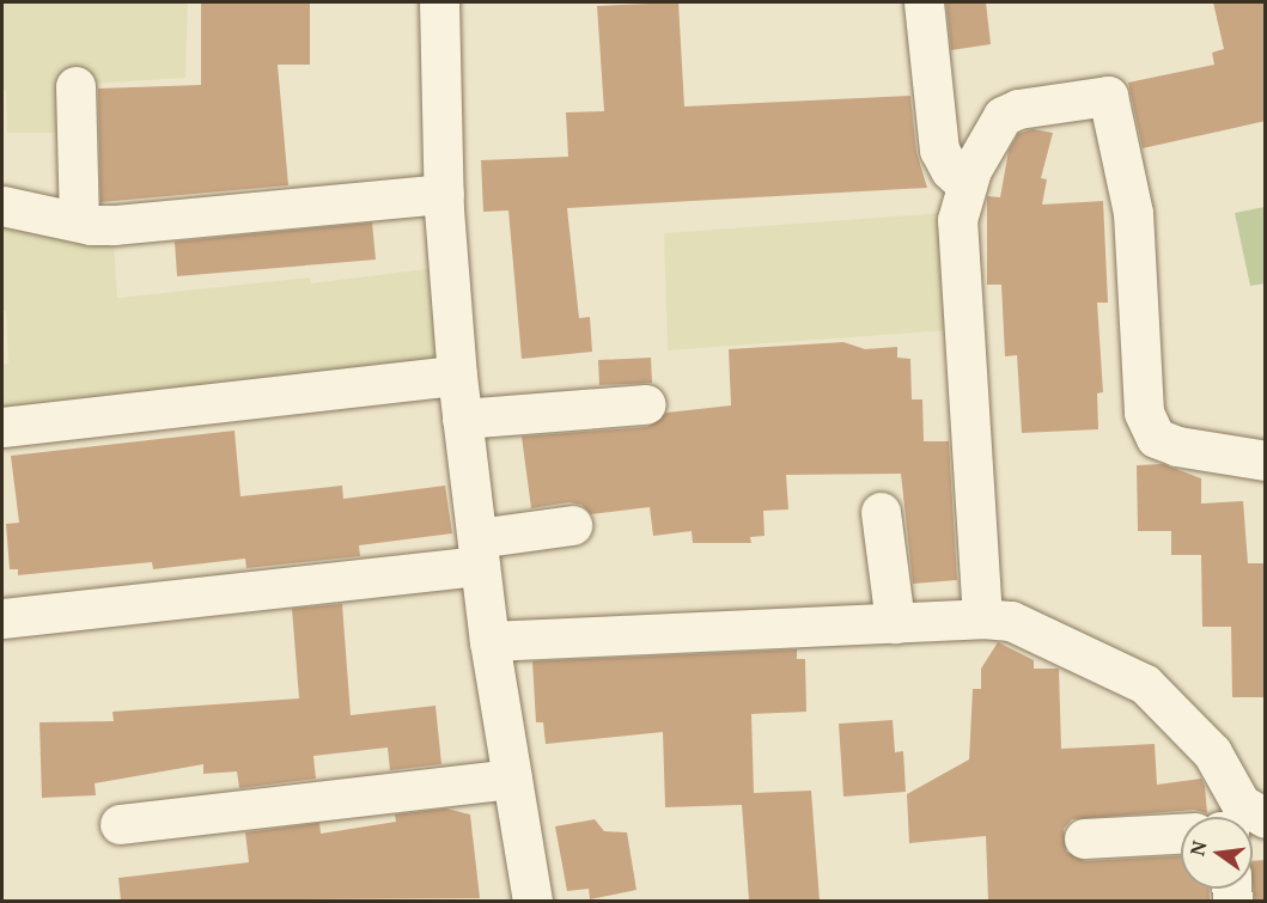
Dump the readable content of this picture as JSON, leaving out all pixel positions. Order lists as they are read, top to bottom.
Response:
{
  "north": "left"
}
